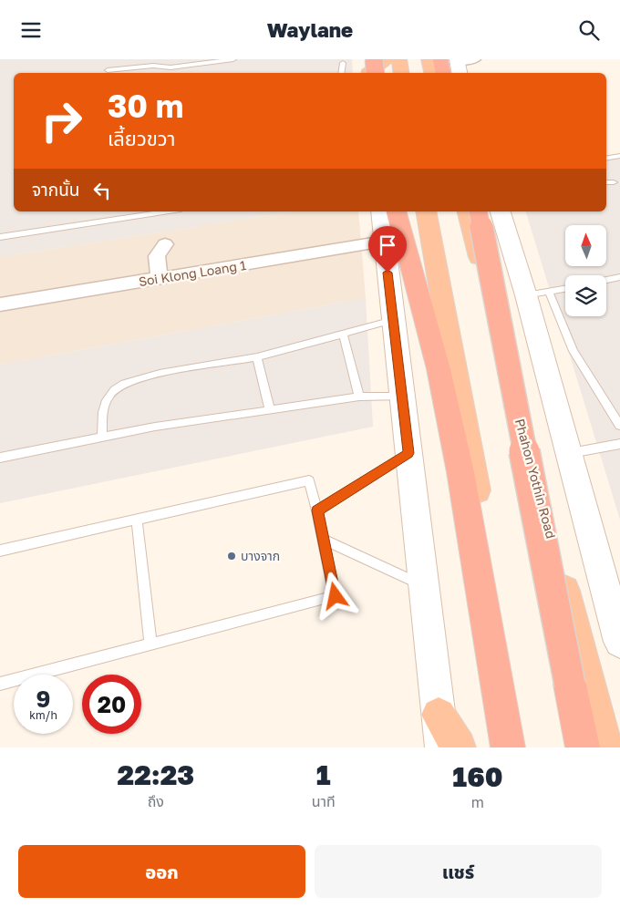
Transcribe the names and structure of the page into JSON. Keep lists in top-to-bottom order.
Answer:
{
  "streets": {
    "highway": ["Phahon Yothin Road"],
    "street": ["Soi Klong Loang 1"]
  },
  "places": ["บางจาก"],
  "north": "top",
  "page": {
    "header": "Waylane",
    "turn": ["30 m", "เลี้ยวขวา"],
    "then": "จากนั้น",
    "speed": "9 km/h",
    "limit": "20",
    "eta": [
      "22:23",
      "ถึง",
      "1",
      "นาที",
      "160",
      "m"
    ],
    "buttons": ["ออก", "แชร์"]
  }
}
